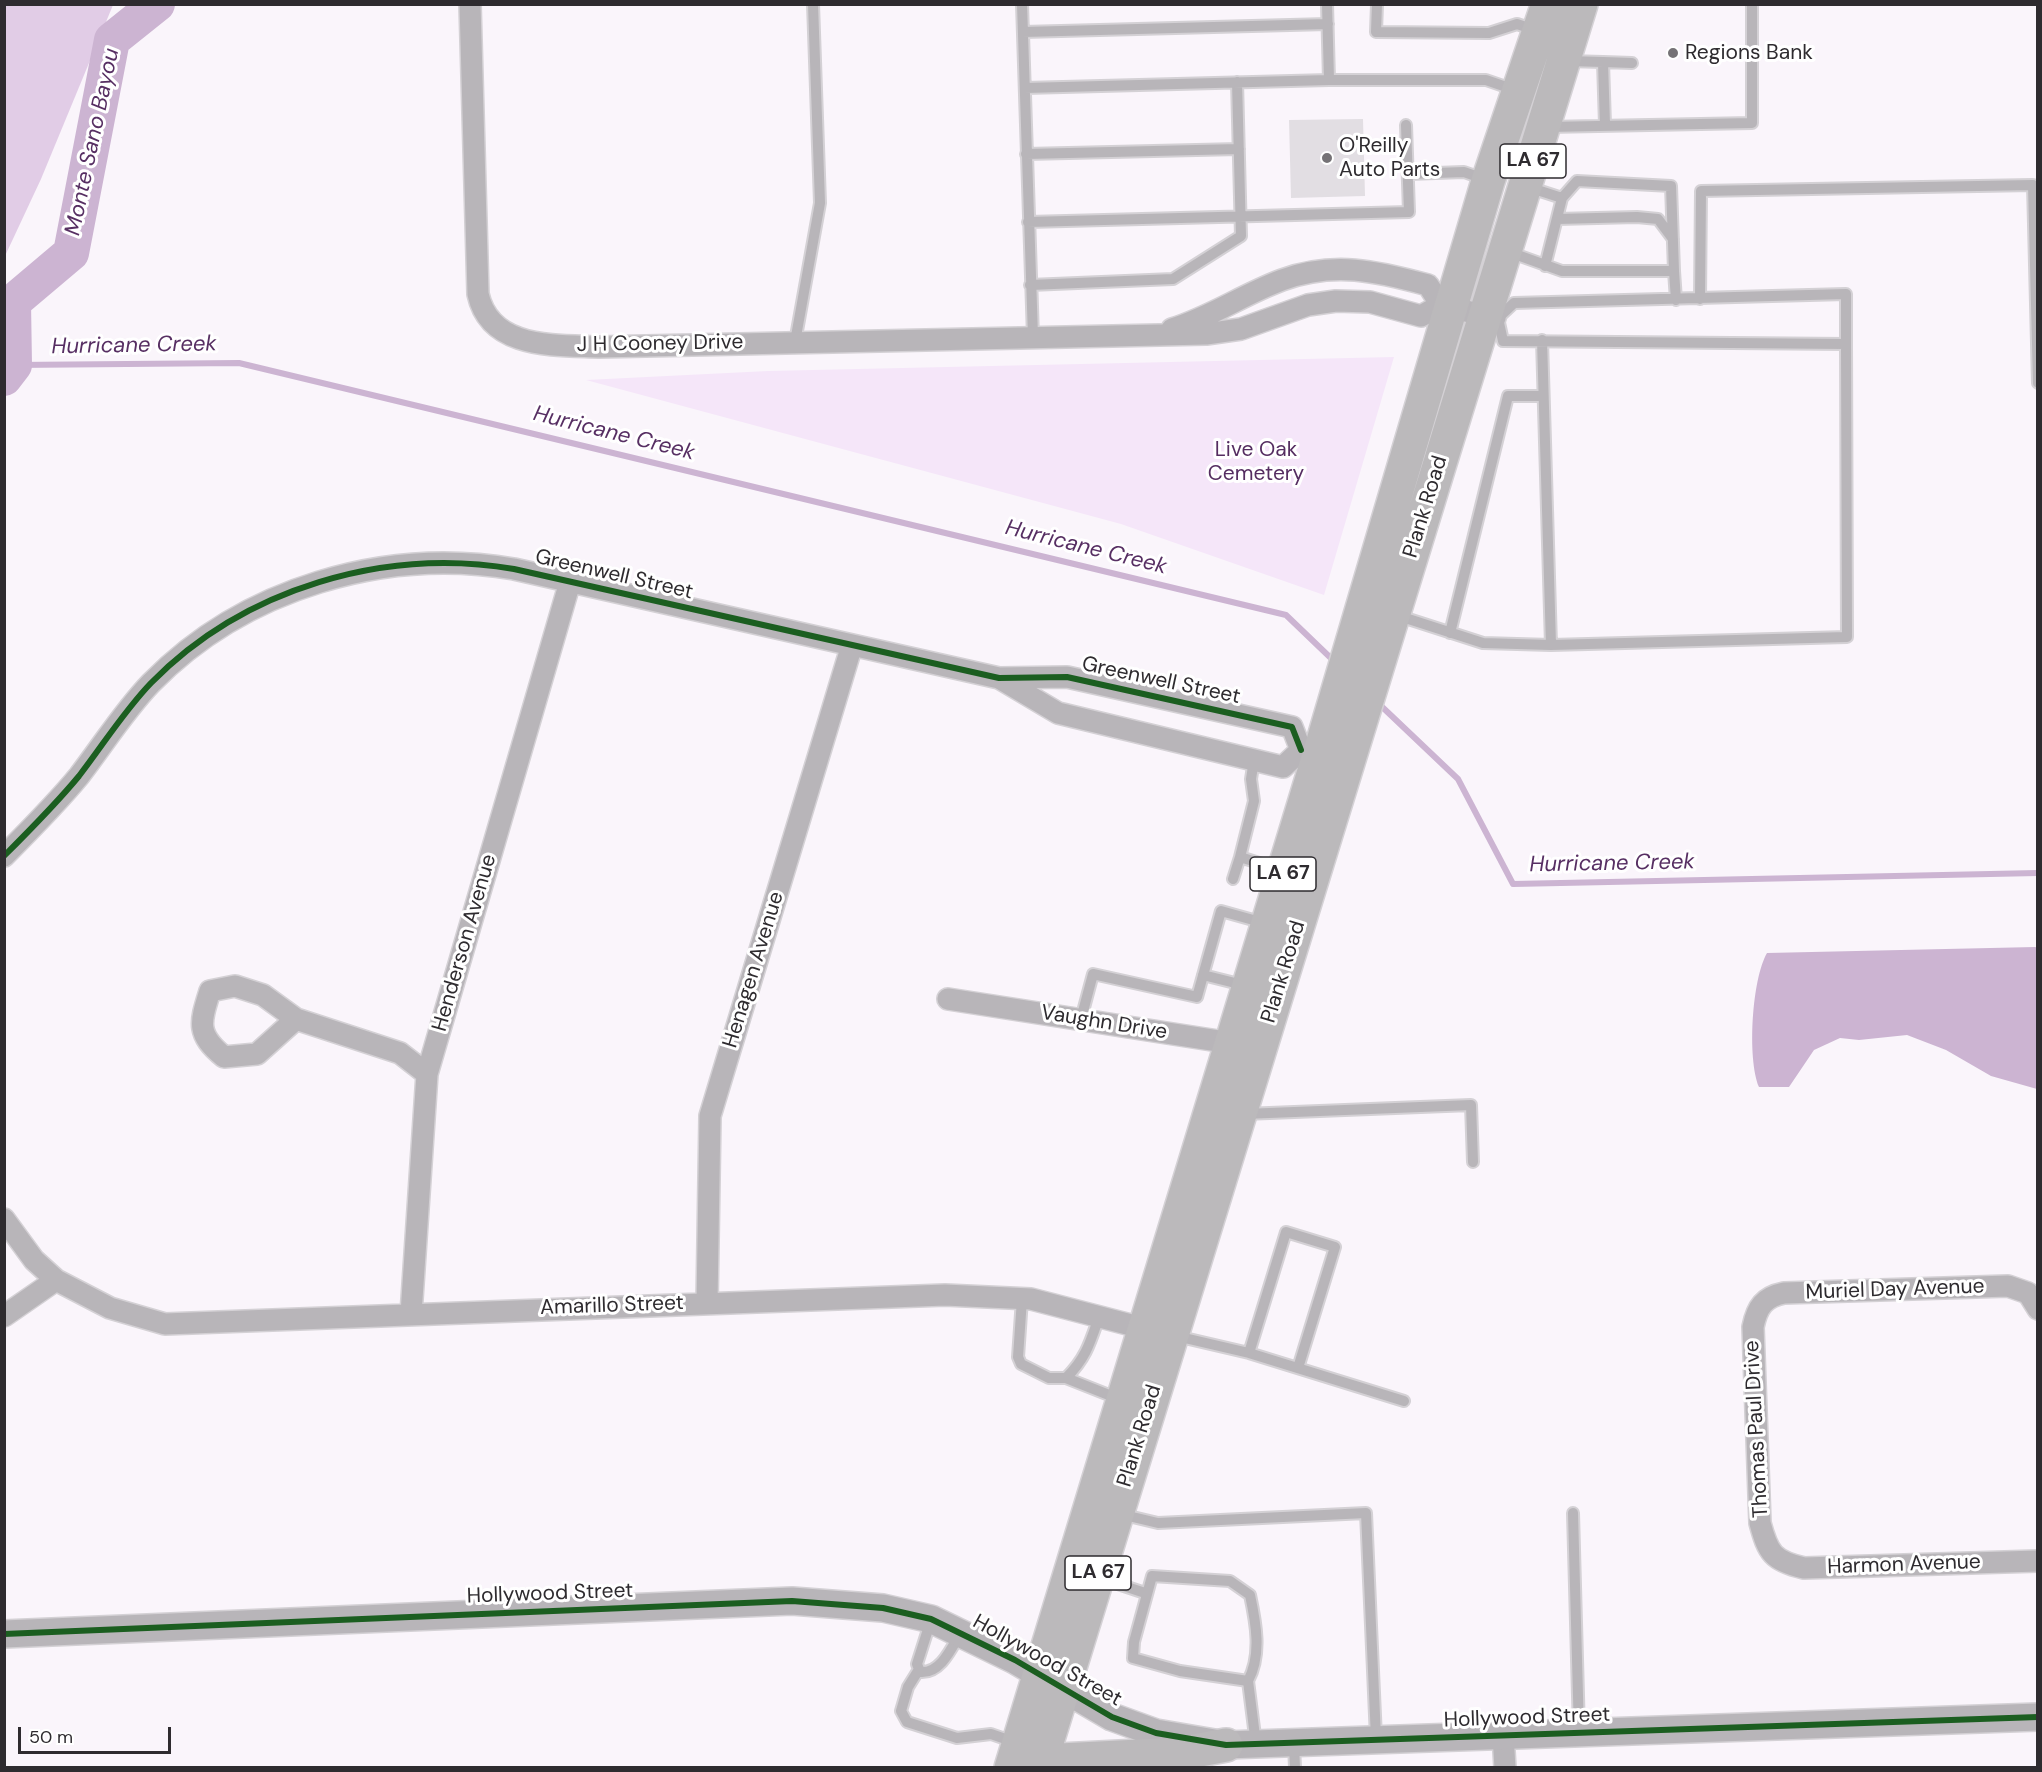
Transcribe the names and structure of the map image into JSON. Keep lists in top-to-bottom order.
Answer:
{
  "streets": {
    "main road": ["LA 67", "Plank Road"],
    "street": [
      "J H Cooney Drive",
      "Greenwell Street",
      "Henderson Avenue",
      "Henagen Avenue",
      "Vaughn Drive",
      "Muriel Day Avenue",
      "Amarillo Street",
      "Thomas Paul Drive",
      "Harmon Avenue",
      "Hollywood Street"
    ]
  },
  "crossings": [
    ["J H Cooney Drive", "Plank Road"],
    ["Plank Road", "Greenwell Street"],
    ["Plank Road", "Vaughn Drive"],
    ["Plank Road", "Amarillo Street"],
    ["Plank Road", "Hollywood Street"],
    ["Greenwell Street", "Henderson Avenue"],
    ["Greenwell Street", "Henagen Avenue"],
    ["Henderson Avenue", "Amarillo Street"],
    ["Henagen Avenue", "Amarillo Street"],
    ["Muriel Day Avenue", "Thomas Paul Drive"],
    ["Thomas Paul Drive", "Harmon Avenue"]
  ],
  "water": ["Monte Sano Bayou", "Hurricane Creek"],
  "parks": ["Live Oak Cemetery"],
  "places": ["Regions Bank", "O'Reilly Auto Parts"],
  "scale_bar": "50 m"
}
